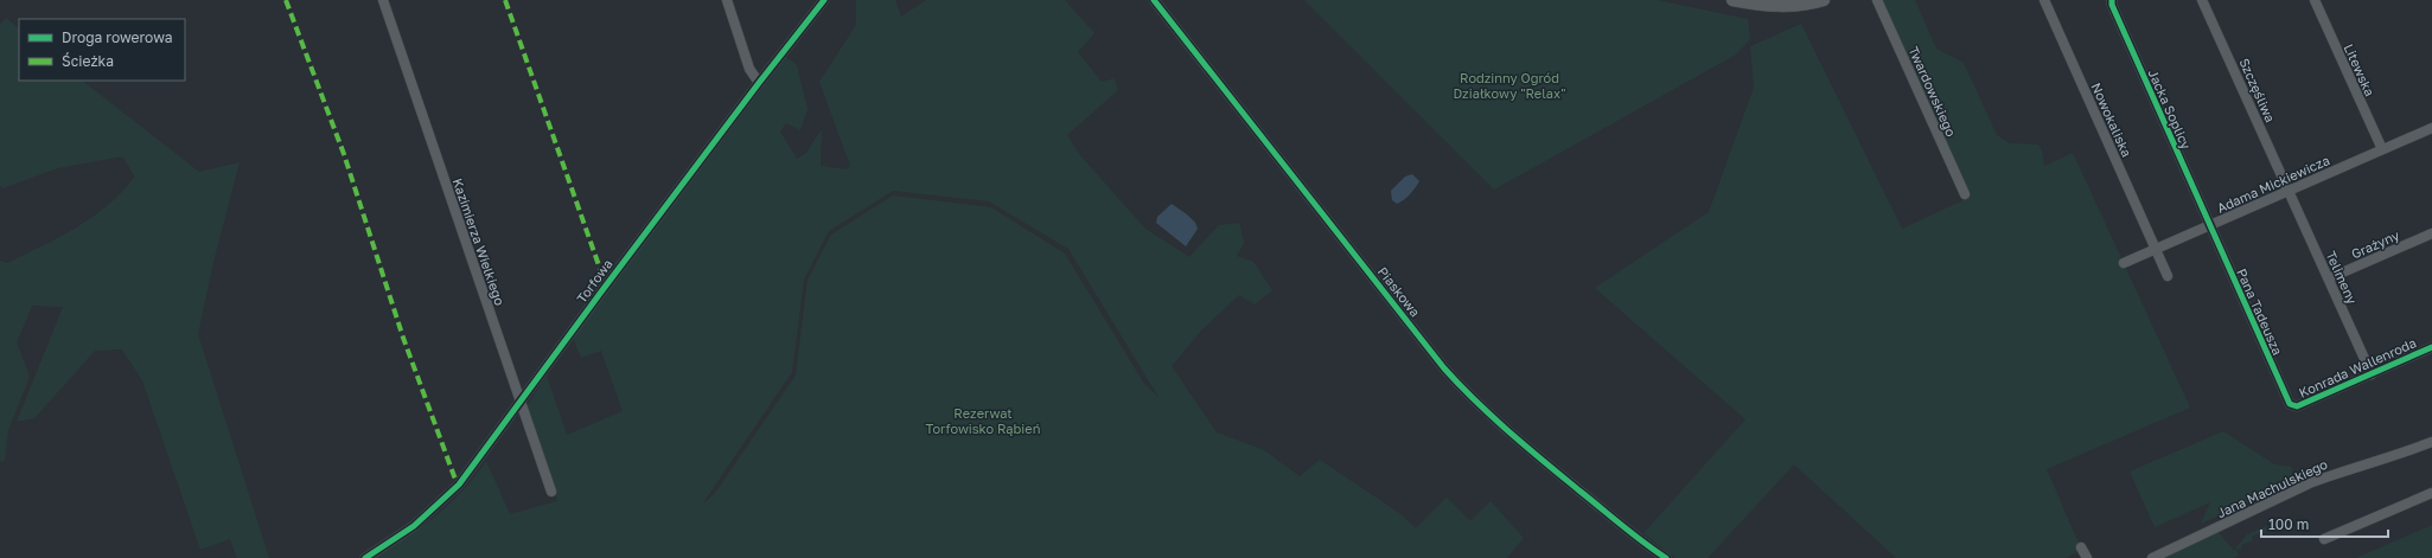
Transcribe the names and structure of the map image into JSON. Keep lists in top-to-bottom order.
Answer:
{
  "streets": {
    "street": [
      "Litewska",
      "Szczęśliwa",
      "Twardowskiego",
      "Jacka Soplicy",
      "Nowokaliska",
      "Adama Mickiewicza",
      "Kazimierza Wielkiego",
      "Grażyny",
      "Telimeny",
      "Torfowa",
      "Piaskowa",
      "Pana Tadeusza",
      "Konrada Wallenroda",
      "Jana Machulskiego"
    ]
  },
  "crossings": [
    ["Litewska", "Adama Mickiewicza"],
    ["Szczęśliwa", "Adama Mickiewicza"],
    ["Szczęśliwa", "Telimeny"],
    ["Jacka Soplicy", "Adama Mickiewicza"],
    ["Jacka Soplicy", "Pana Tadeusza"],
    ["Nowokaliska", "Adama Mickiewicza"],
    ["Adama Mickiewicza", "Telimeny"],
    ["Adama Mickiewicza", "Pana Tadeusza"],
    ["Kazimierza Wielkiego", "Torfowa"],
    ["Grażyny", "Telimeny"],
    ["Telimeny", "Konrada Wallenroda"],
    ["Pana Tadeusza", "Konrada Wallenroda"]
  ],
  "parks": ["Rodzinny Ogród Działkowy \"Relax\"", "Rezerwat Torfowisko Rąbień"],
  "legend": ["Droga rowerowa", "Ścieżka"],
  "scale_bar": "100 m"
}
